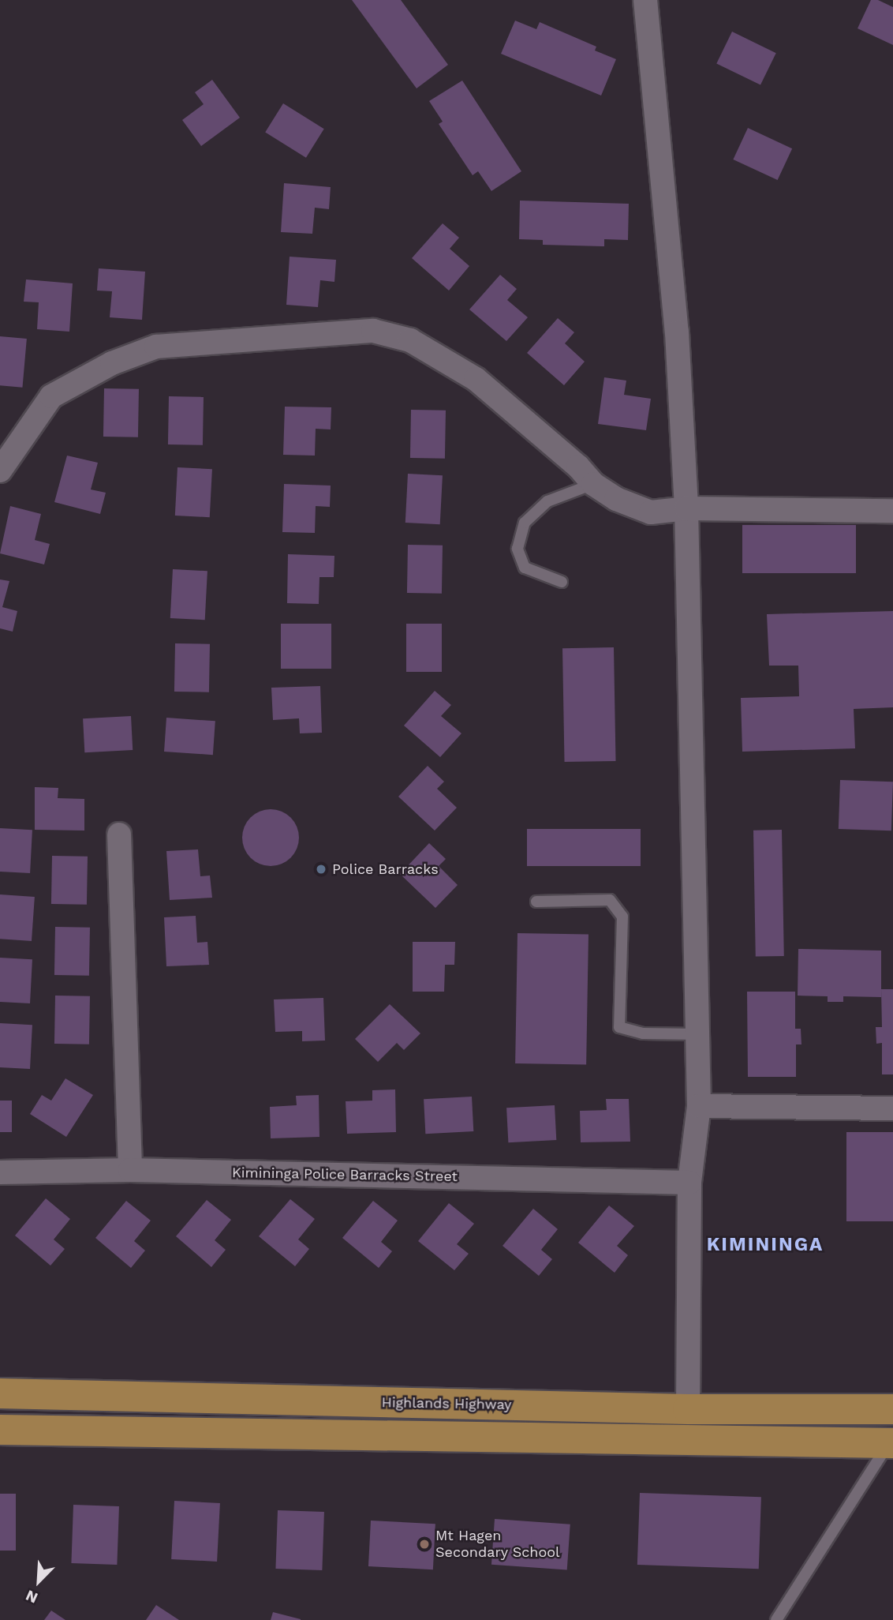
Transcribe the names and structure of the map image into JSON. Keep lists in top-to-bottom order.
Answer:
{
  "streets": {
    "highway": ["Highlands Highway"],
    "street": ["Kimininga Police Barracks Street"]
  },
  "districts": ["KIMININGA"],
  "places": ["Police Barracks", "Mt Hagen Secondary School"],
  "north": "bottom left"
}
